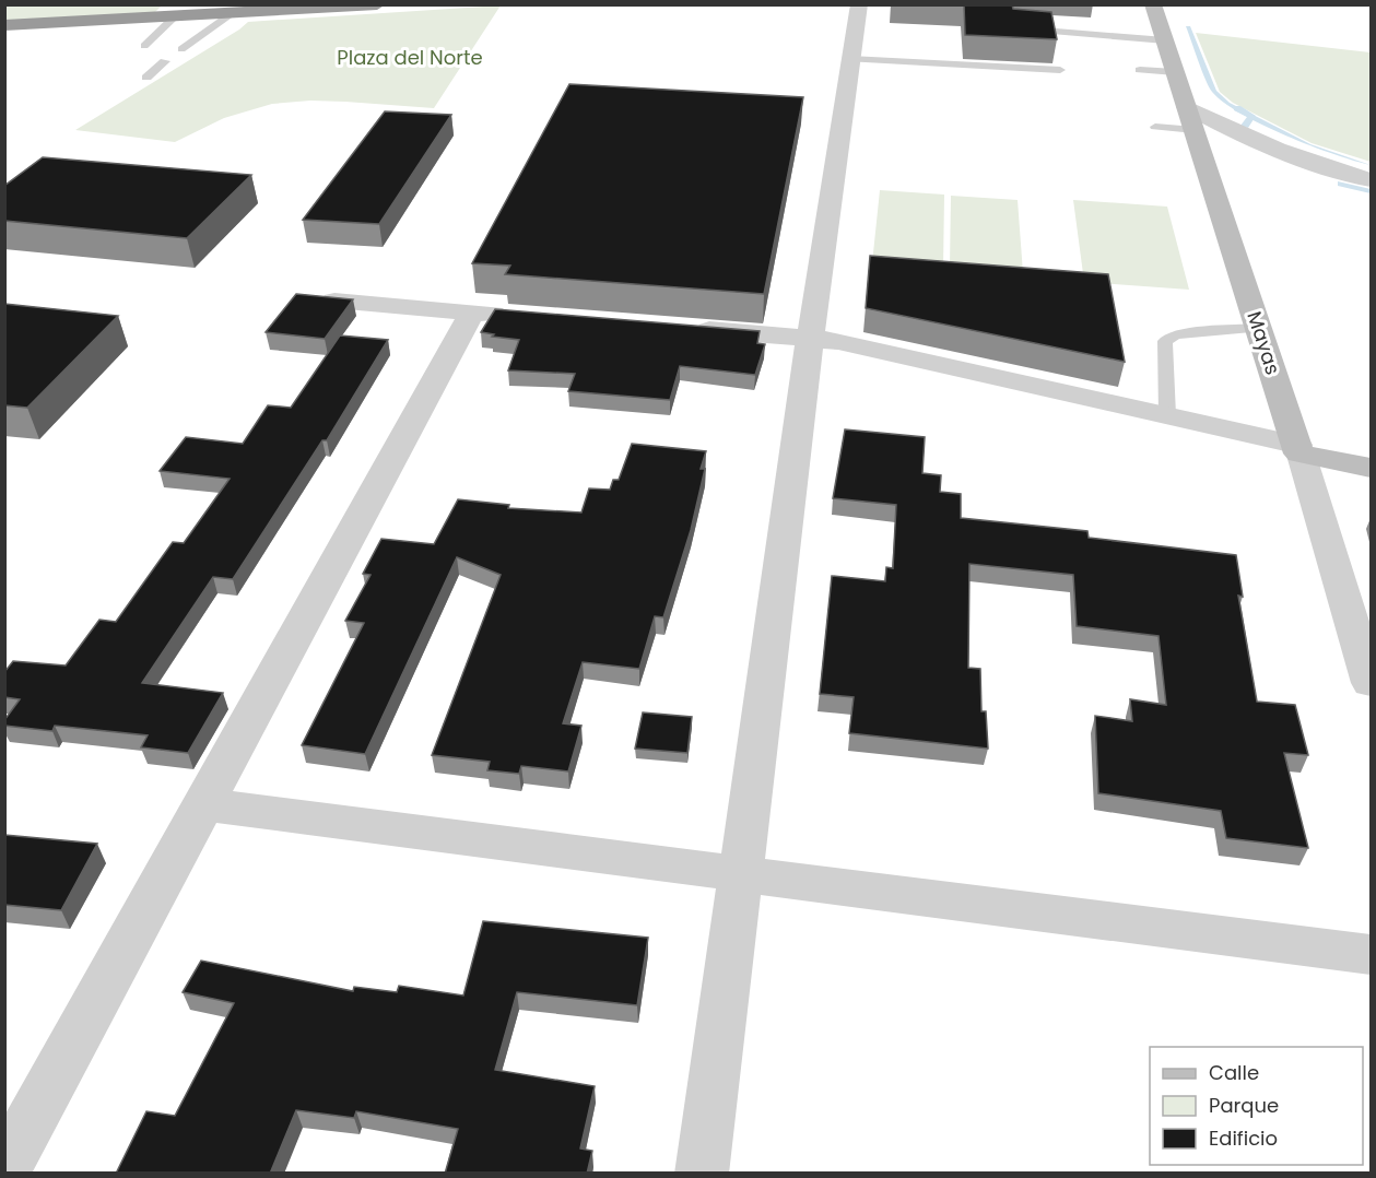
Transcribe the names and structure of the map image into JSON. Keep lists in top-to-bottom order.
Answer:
{
  "streets": {
    "street": ["Mayas"]
  },
  "parks": ["Plaza del Norte"],
  "legend": ["Calle", "Parque", "Edificio"]
}
